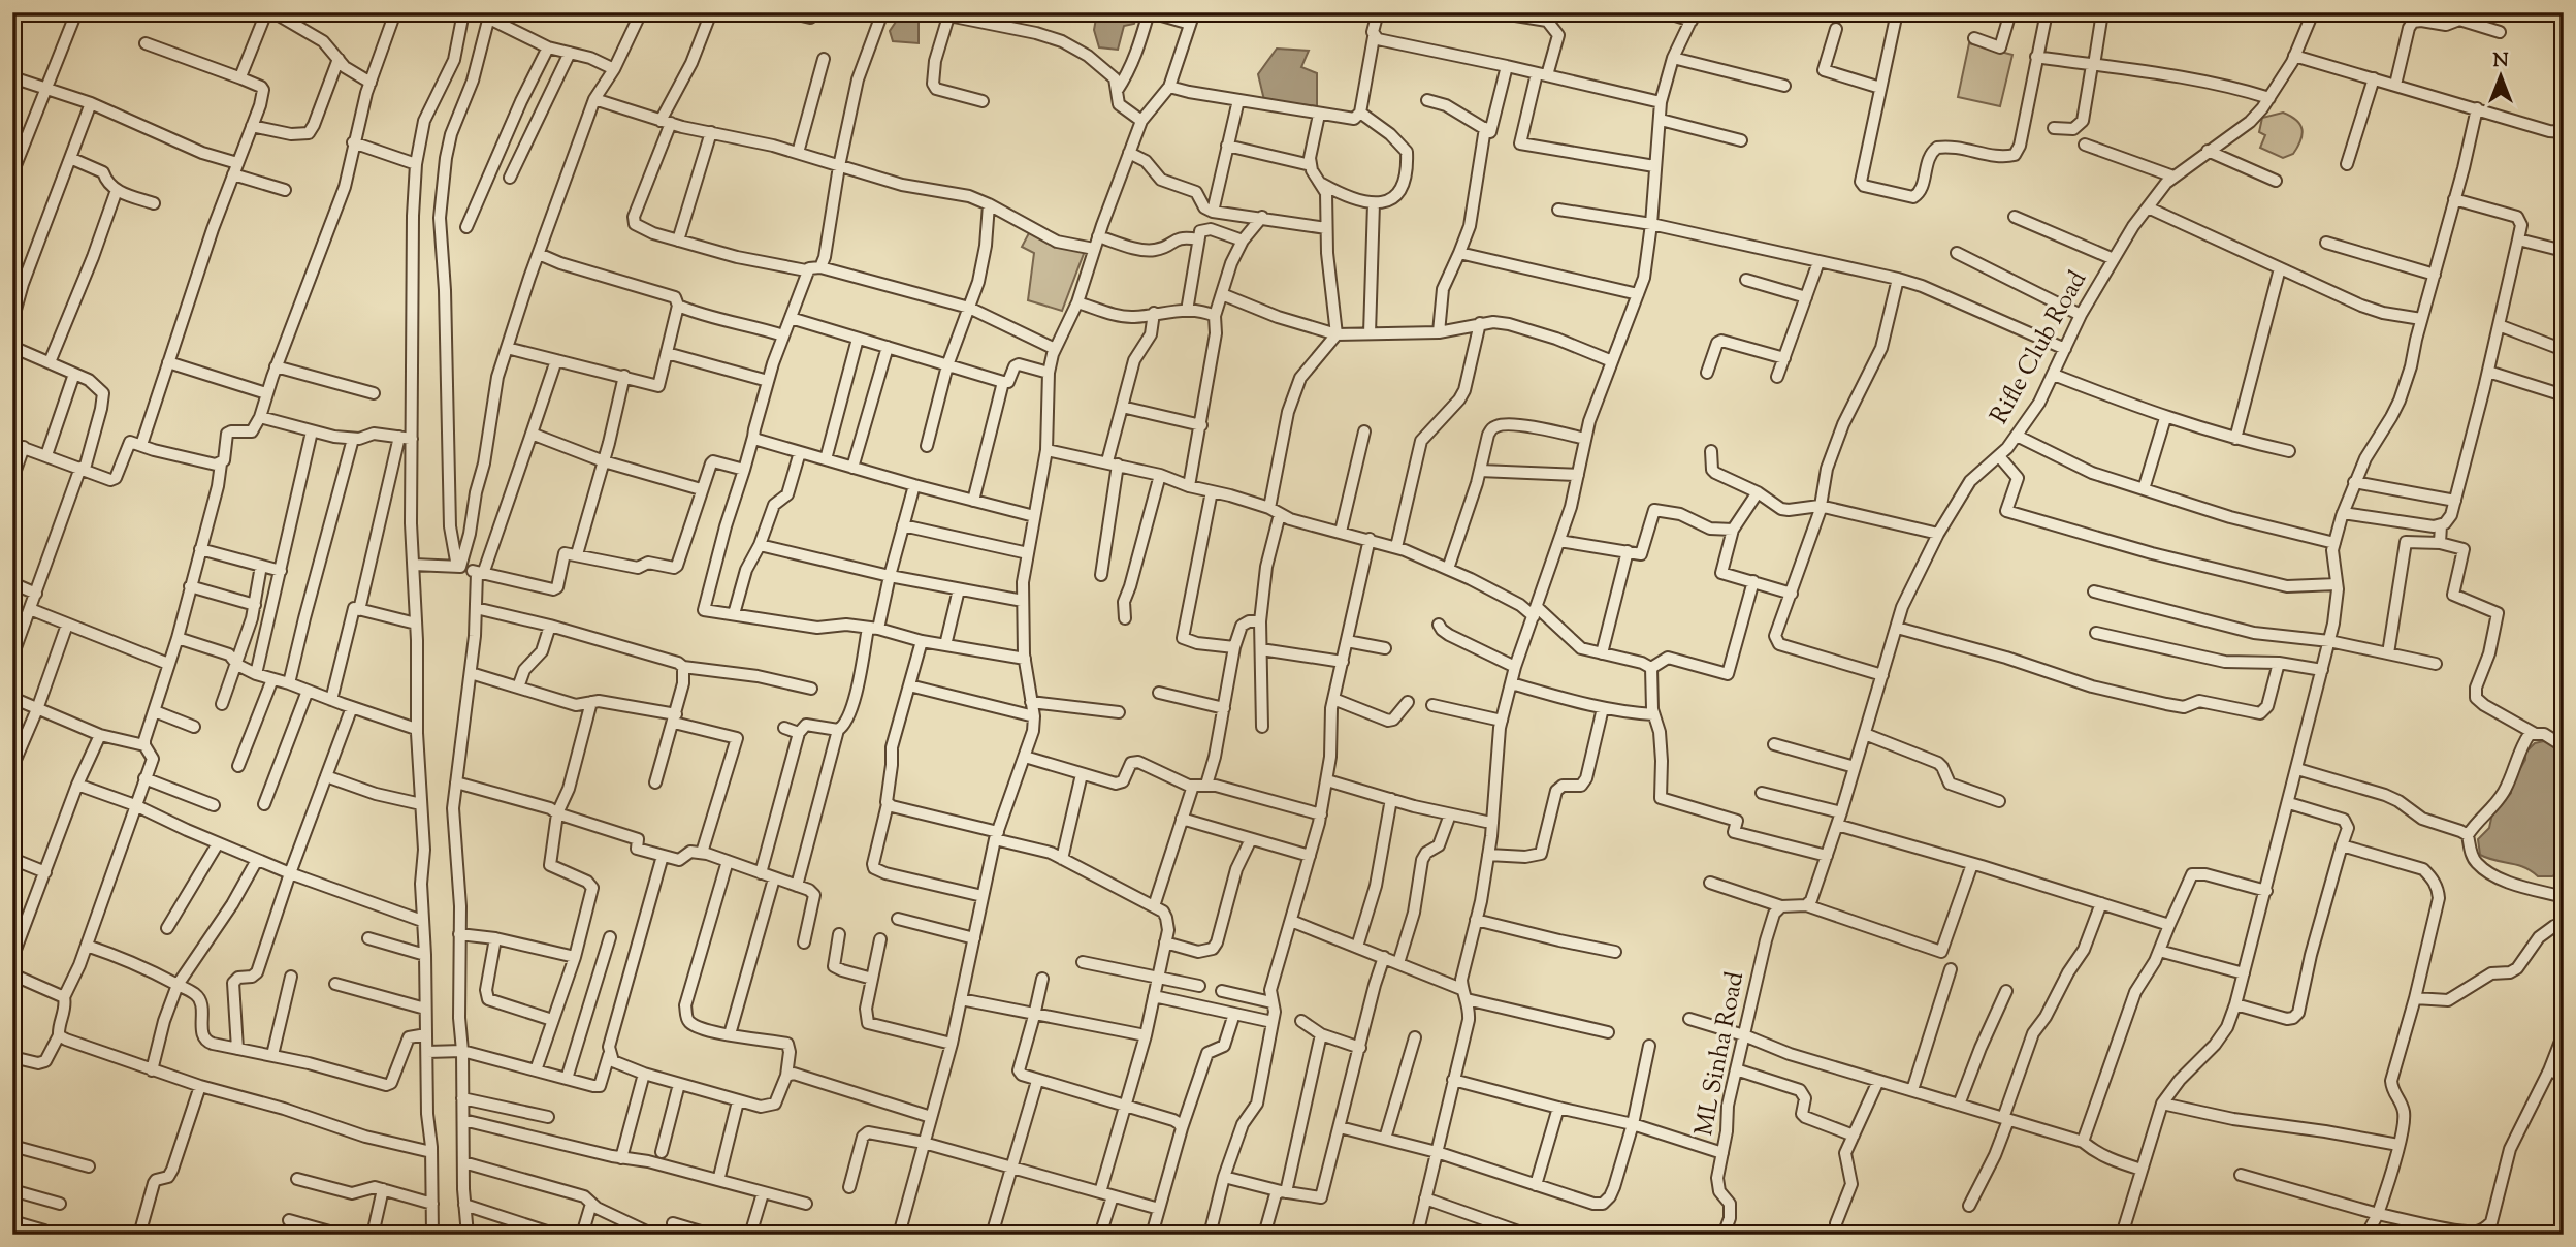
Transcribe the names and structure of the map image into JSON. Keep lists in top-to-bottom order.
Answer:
{
  "streets": {
    "street": ["Rifle Club Road", "ML Sinha Road"]
  },
  "north": "top"
}
